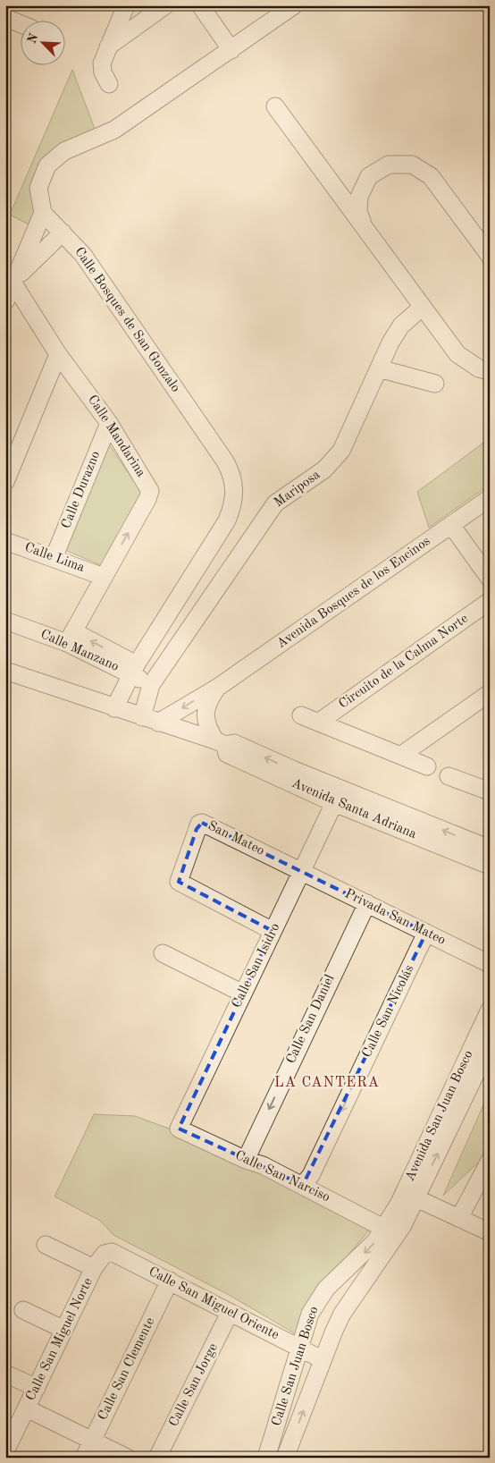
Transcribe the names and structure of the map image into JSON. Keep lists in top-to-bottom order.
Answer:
{
  "streets": {
    "street": [
      "Calle Bosques de San Gonzalo",
      "Calle Mandarina",
      "Mariposa",
      "Calle Durazno",
      "Calle Lima",
      "Avenida Bosques de los Encinos",
      "Calle Manzano",
      "Circuito de la Calma Norte",
      "Avenida Santa Adriana",
      "San Mateo",
      "Privada San Mateo",
      "Calle San Isidro",
      "Calle San Nicolás",
      "Calle San Daniel",
      "Avenida San Juan Bosco",
      "Calle San Narciso",
      "Calle San Miguel Oriente",
      "Calle San Miguel Norte",
      "Calle San Juan Bosco",
      "Calle San Clemente",
      "Calle San Jorge"
    ]
  },
  "crossings": [
    ["Calle Bosques de San Gonzalo", "Calle Manzano"],
    ["Calle Bosques de San Gonzalo", "Avenida Santa Adriana"],
    ["Calle Mandarina", "Calle Durazno"],
    ["Calle Mandarina", "Calle Lima"],
    ["Calle Mandarina", "Calle Manzano"],
    ["Mariposa", "Calle Manzano"],
    ["Mariposa", "Avenida Santa Adriana"],
    ["Calle Durazno", "Calle Lima"],
    ["Avenida Bosques de los Encinos", "Avenida Santa Adriana"],
    ["Avenida Santa Adriana", "Calle San Isidro"],
    ["San Mateo", "Privada San Mateo"],
    ["San Mateo", "Calle San Isidro"],
    ["Privada San Mateo", "Calle San Isidro"],
    ["Privada San Mateo", "Calle San Nicolás"],
    ["Privada San Mateo", "Calle San Daniel"],
    ["Calle San Isidro", "Calle San Narciso"],
    ["Calle San Nicolás", "Calle San Narciso"],
    ["Calle San Daniel", "Calle San Narciso"],
    ["Avenida San Juan Bosco", "Calle San Juan Bosco"],
    ["Calle San Narciso", "Calle San Juan Bosco"],
    ["Calle San Miguel Oriente", "Calle San Miguel Norte"],
    ["Calle San Miguel Oriente", "Calle San Juan Bosco"],
    ["Calle San Miguel Oriente", "Calle San Clemente"],
    ["Calle San Miguel Oriente", "Calle San Jorge"]
  ],
  "one_way": ["Calle Mandarina", "Calle San Nicolás", "Calle San Daniel"],
  "districts": ["LA CANTERA"],
  "north": "top left"
}
